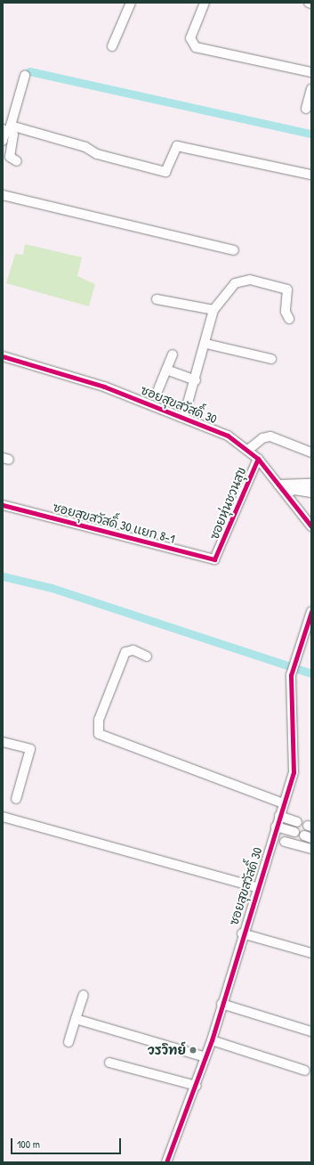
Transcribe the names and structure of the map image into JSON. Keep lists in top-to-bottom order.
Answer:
{
  "streets": {
    "street": ["ซอยสุขสวัสดิ์ 30", "ซอยหุ่นชวนสุข", "ซอยสุขสวัสดิ์ 30 แยก 8-1"]
  },
  "crossings": [
    ["ซอยสุขสวัสดิ์ 30", "ซอยหุ่นชวนสุข"],
    ["ซอยหุ่นชวนสุข", "ซอยสุขสวัสดิ์ 30 แยก 8-1"]
  ],
  "places": ["วรวิทย์"],
  "scale_bar": "100 m"
}
